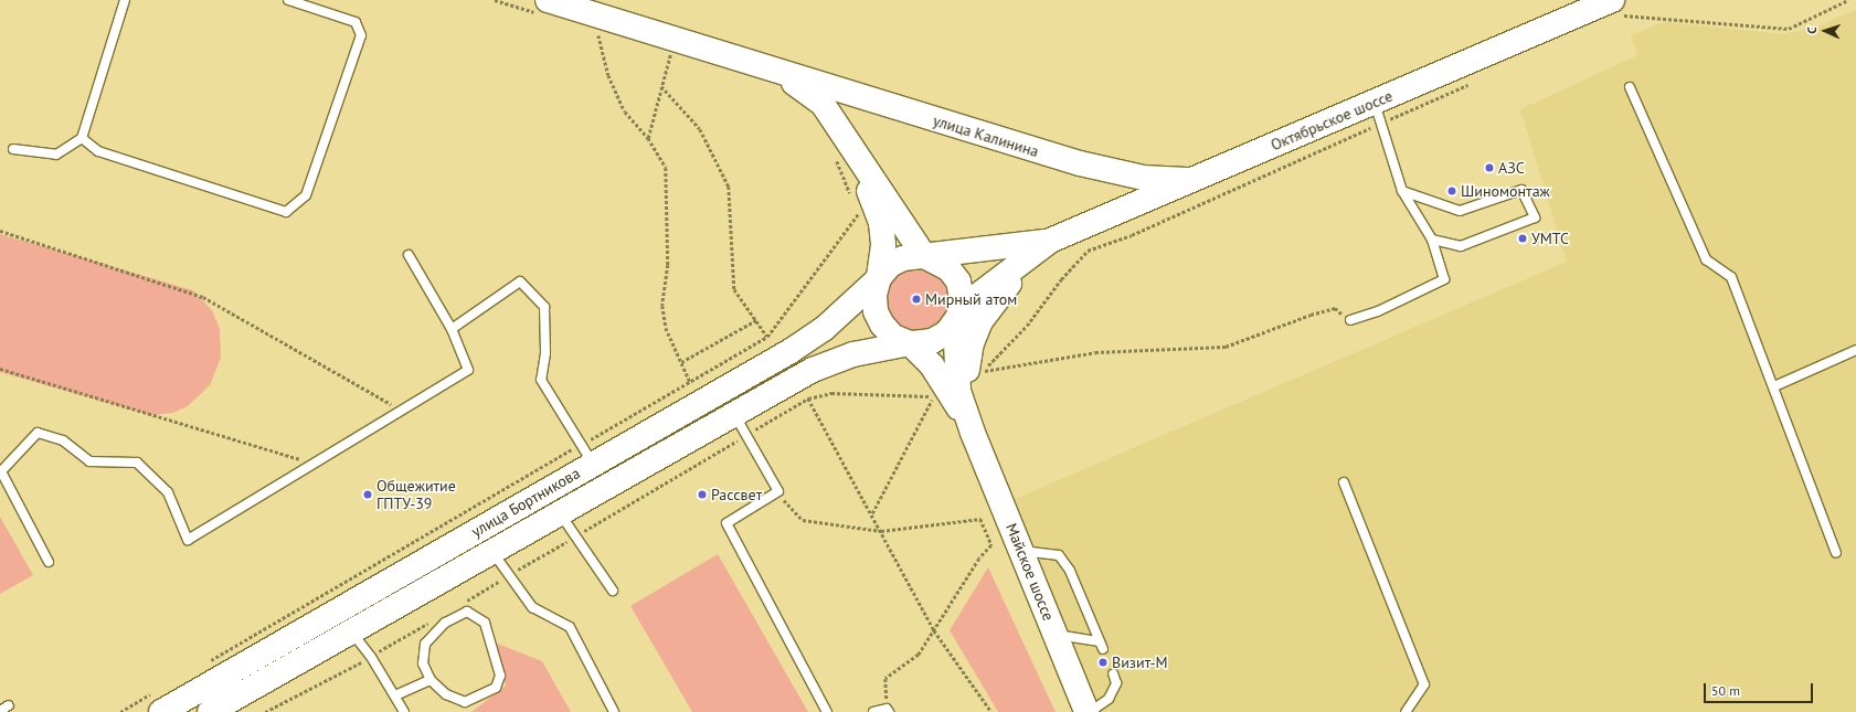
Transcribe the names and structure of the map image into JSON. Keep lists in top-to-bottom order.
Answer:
{
  "streets": {
    "main road": [
      "Октябрьское шоссе",
      "улица Калинина",
      "улица Бортникова",
      "Майское шоссе"
    ]
  },
  "crossings": [
    ["Октябрьское шоссе", "улица Калинина"],
    ["Октябрьское шоссе", "улица Бортникова"],
    ["Октябрьское шоссе", "Майское шоссе"],
    ["улица Калинина", "улица Бортникова"],
    ["улица Калинина", "Майское шоссе"],
    ["улица Бортникова", "Майское шоссе"]
  ],
  "places": [
    "АЗС",
    "Шиномонтаж",
    "УМТС",
    "Мирный атом",
    "Общежитие ГПТУ-39",
    "Рассвет",
    "Визит-М"
  ],
  "scale_bar": "50 m",
  "north": "left"
}
